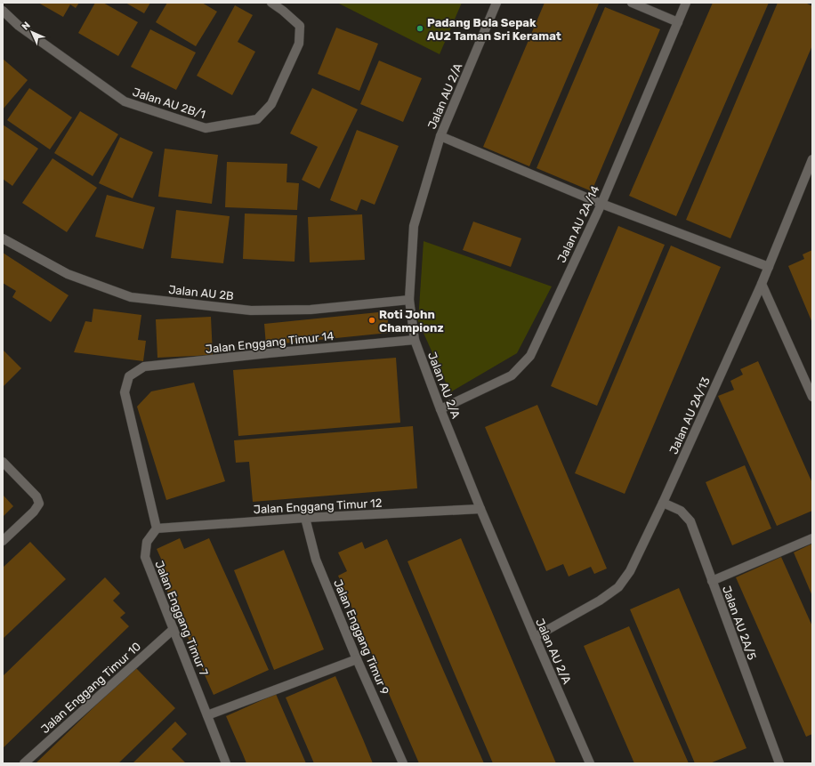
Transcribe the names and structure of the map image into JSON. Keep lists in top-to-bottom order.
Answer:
{
  "streets": {
    "street": [
      "Jalan AU 2/A",
      "Jalan AU 2B/1",
      "Jalan AU 2A/14",
      "Jalan AU 2B",
      "Jalan Enggang Timur 14",
      "Jalan AU 2A/13",
      "Jalan Enggang Timur 12",
      "Jalan Enggang Timur 7",
      "Jalan AU 2A/5",
      "Jalan Enggang Timur 9",
      "Jalan Enggang Timur 10"
    ]
  },
  "crossings": [
    ["Jalan AU 2/A", "Jalan AU 2A/14"],
    ["Jalan AU 2/A", "Jalan AU 2B"],
    ["Jalan AU 2/A", "Jalan Enggang Timur 14"],
    ["Jalan AU 2/A", "Jalan AU 2A/13"],
    ["Jalan AU 2/A", "Jalan Enggang Timur 12"],
    ["Jalan Enggang Timur 14", "Jalan Enggang Timur 12"],
    ["Jalan Enggang Timur 14", "Jalan Enggang Timur 7"],
    ["Jalan AU 2A/13", "Jalan AU 2A/5"],
    ["Jalan Enggang Timur 12", "Jalan Enggang Timur 7"],
    ["Jalan Enggang Timur 12", "Jalan Enggang Timur 9"],
    ["Jalan Enggang Timur 7", "Jalan Enggang Timur 10"]
  ],
  "places": ["Padang Bola Sepak AU2 Taman Sri Keramat", "Roti John Championz"],
  "north": "top left"
}
